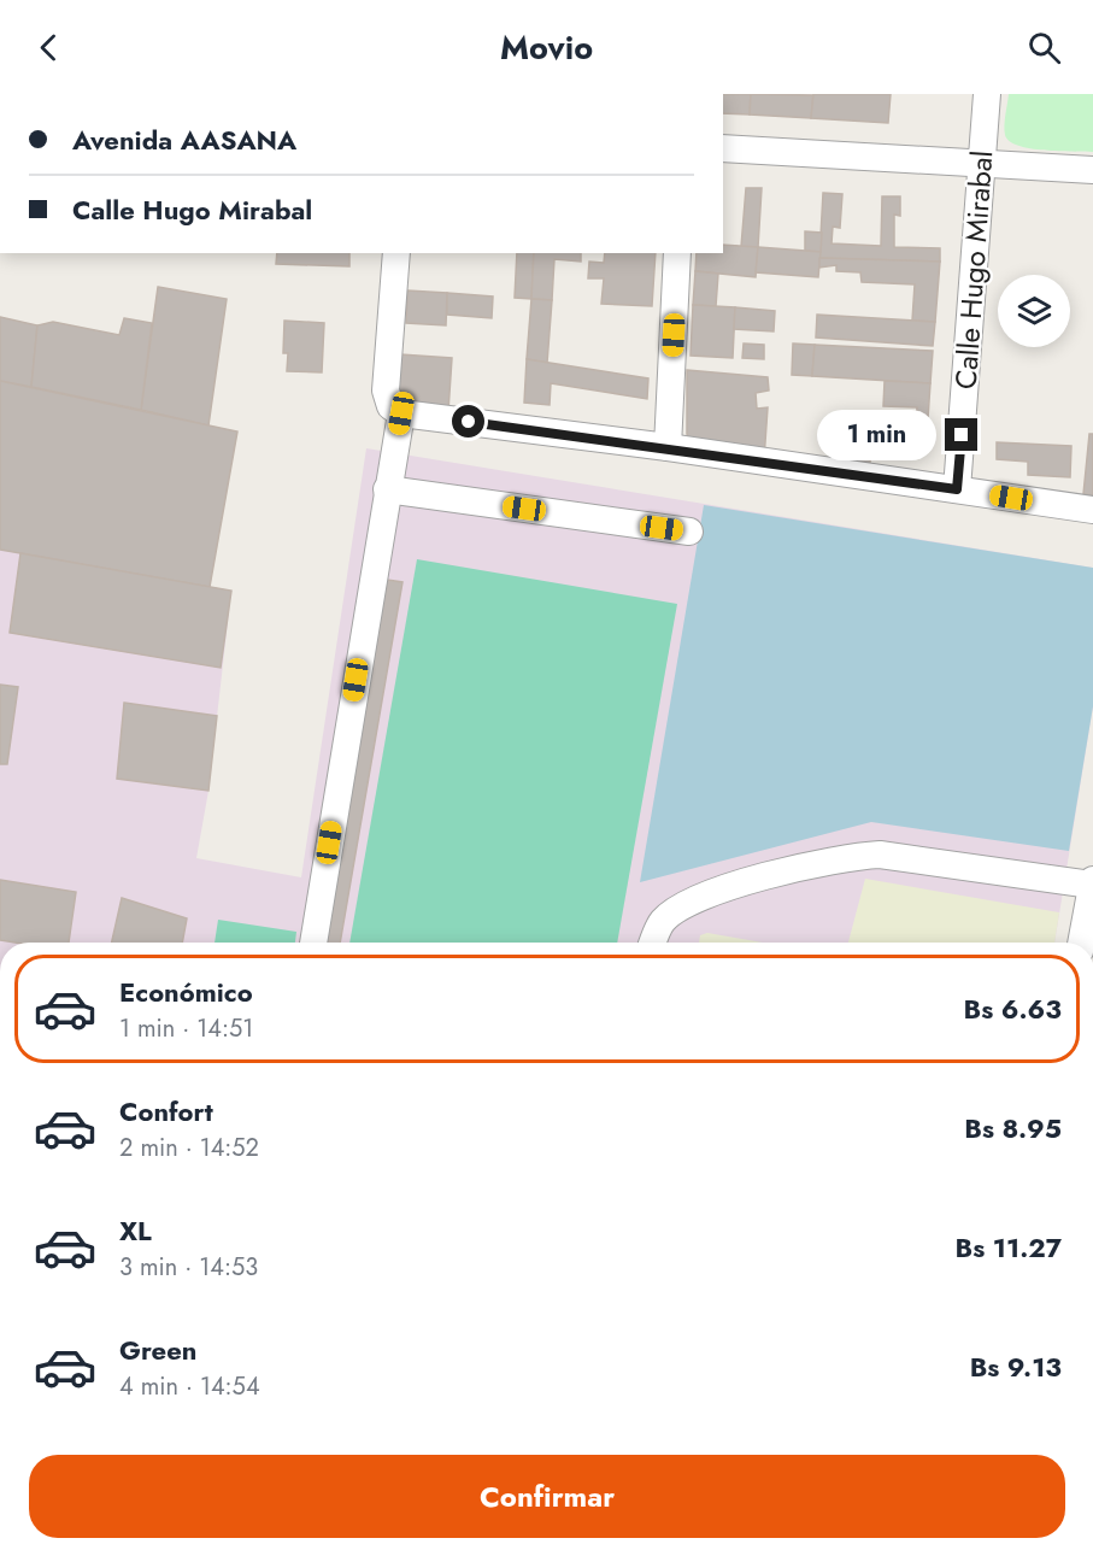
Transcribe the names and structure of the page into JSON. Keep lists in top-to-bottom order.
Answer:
{
  "streets": {
    "street": ["Calle Hugo Mirabal"]
  },
  "page": {
    "header": "Movio",
    "banner": ["Avenida AASANA", "Calle Hugo Mirabal"],
    "bubble": "1 min",
    "list": [
      {
        "name": "Económico",
        "note": "1 min · 14:51",
        "value": "Bs 6.63"
      },
      {
        "name": "Confort",
        "note": "2 min · 14:52",
        "value": "Bs 8.95"
      },
      {
        "name": "XL",
        "note": "3 min · 14:53",
        "value": "Bs 11.27"
      },
      {
        "name": "Green",
        "note": "4 min · 14:54",
        "value": "Bs 9.13"
      }
    ],
    "buttons": "Confirmar"
  }
}
